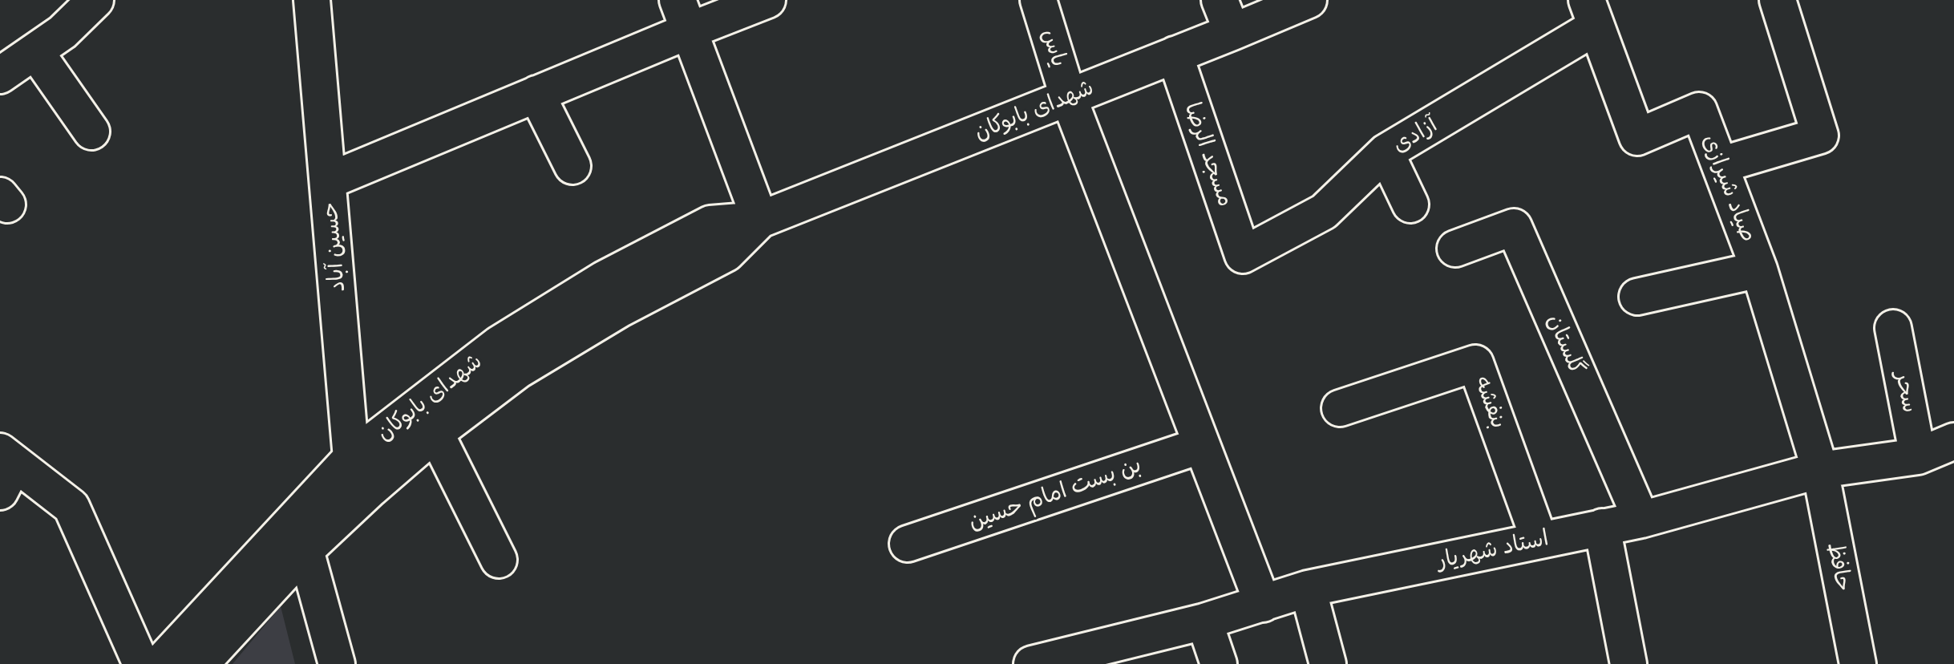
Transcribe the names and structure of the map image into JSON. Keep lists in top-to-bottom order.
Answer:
{
  "streets": {
    "street": [
      "یاس",
      "شهدای بابوکان",
      "آزادی",
      "مسجد الرضا",
      "صیاد شیرازی",
      "حسین آباد",
      "گلستان",
      "سحر",
      "بنفشه",
      "بن بست امام حسین",
      "استاد شهریار",
      "حافظ"
    ]
  },
  "crossings": [
    ["یاس", "شهدای بابوکان"],
    ["یاس", "بن بست امام حسین"],
    ["یاس", "استاد شهریار"],
    ["شهدای بابوکان", "مسجد الرضا"],
    ["شهدای بابوکان", "حسین آباد"],
    ["آزادی", "مسجد الرضا"],
    ["آزادی", "صیاد شیرازی"],
    ["صیاد شیرازی", "استاد شهریار"],
    ["صیاد شیرازی", "حافظ"],
    ["گلستان", "استاد شهریار"],
    ["سحر", "استاد شهریار"],
    ["بنفشه", "استاد شهریار"],
    ["استاد شهریار", "حافظ"]
  ]
}
